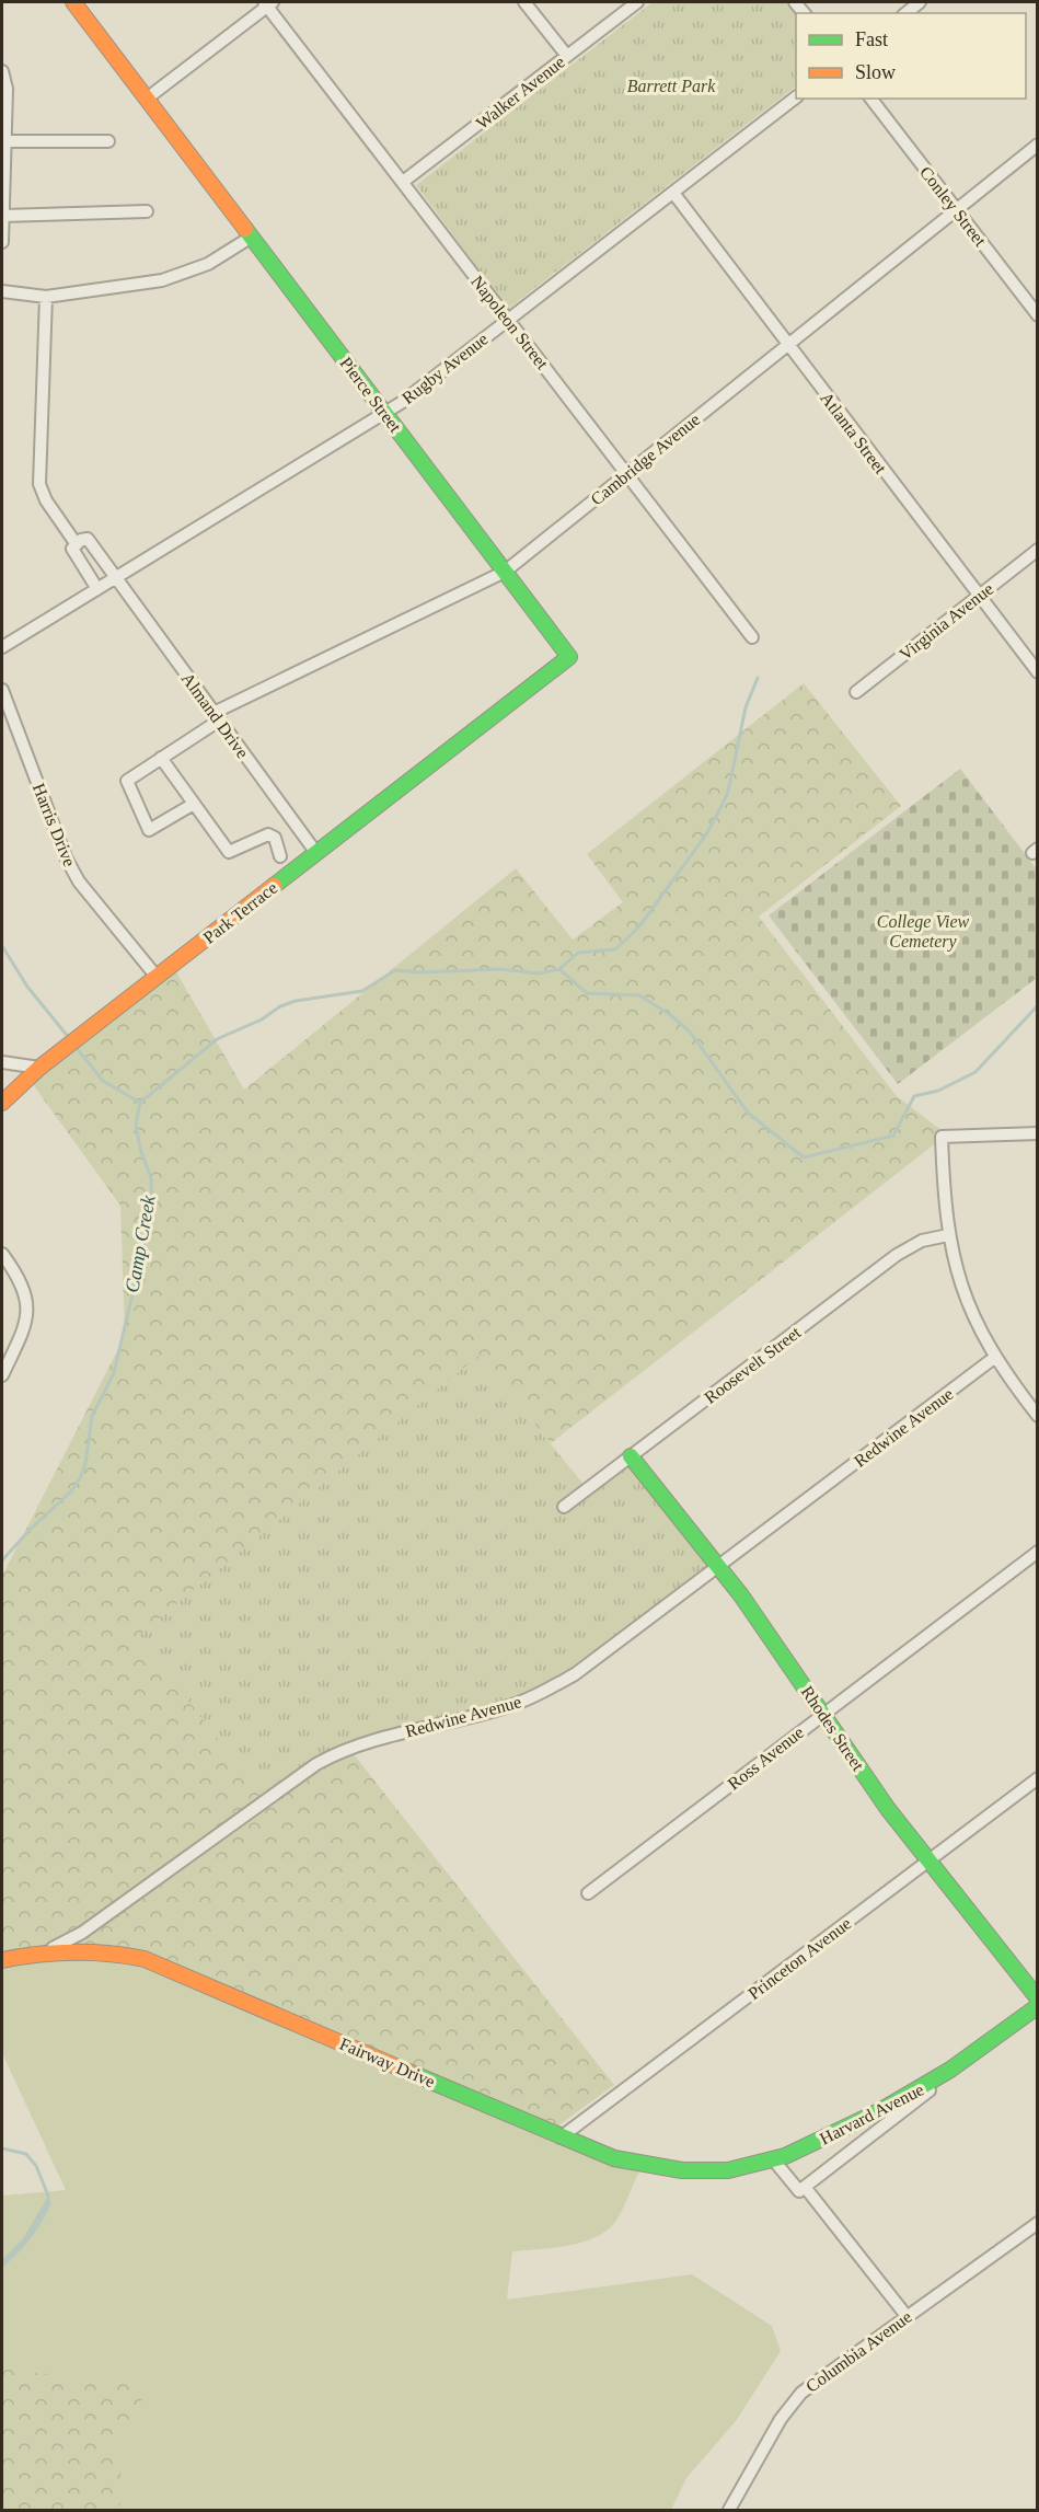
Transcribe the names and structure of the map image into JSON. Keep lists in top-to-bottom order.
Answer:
{
  "streets": {
    "street": [
      "Walker Avenue",
      "Conley Street",
      "Napoleon Street",
      "Rugby Avenue",
      "Pierce Street",
      "Atlanta Street",
      "Cambridge Avenue",
      "Virginia Avenue",
      "Almand Drive",
      "Harris Drive",
      "Park Terrace",
      "Roosevelt Street",
      "Redwine Avenue",
      "Rhodes Street",
      "Ross Avenue",
      "Princeton Avenue",
      "Fairway Drive",
      "Harvard Avenue",
      "Columbia Avenue"
    ]
  },
  "crossings": [
    ["Walker Avenue", "Napoleon Street"],
    ["Conley Street", "Cambridge Avenue"],
    ["Napoleon Street", "Rugby Avenue"],
    ["Napoleon Street", "Cambridge Avenue"],
    ["Rugby Avenue", "Pierce Street"],
    ["Rugby Avenue", "Atlanta Street"],
    ["Rugby Avenue", "Almand Drive"],
    ["Pierce Street", "Cambridge Avenue"],
    ["Pierce Street", "Park Terrace"],
    ["Atlanta Street", "Cambridge Avenue"],
    ["Atlanta Street", "Virginia Avenue"],
    ["Cambridge Avenue", "Almand Drive"],
    ["Almand Drive", "Park Terrace"],
    ["Harris Drive", "Park Terrace"],
    ["Roosevelt Street", "Rhodes Street"],
    ["Redwine Avenue", "Rhodes Street"],
    ["Redwine Avenue", "Fairway Drive"],
    ["Rhodes Street", "Ross Avenue"],
    ["Rhodes Street", "Princeton Avenue"],
    ["Princeton Avenue", "Fairway Drive"],
    ["Fairway Drive", "Harvard Avenue"]
  ],
  "water": ["Camp Creek"],
  "parks": ["Barrett Park", "College View Cemetery"],
  "legend": ["Fast", "Slow"]
}
